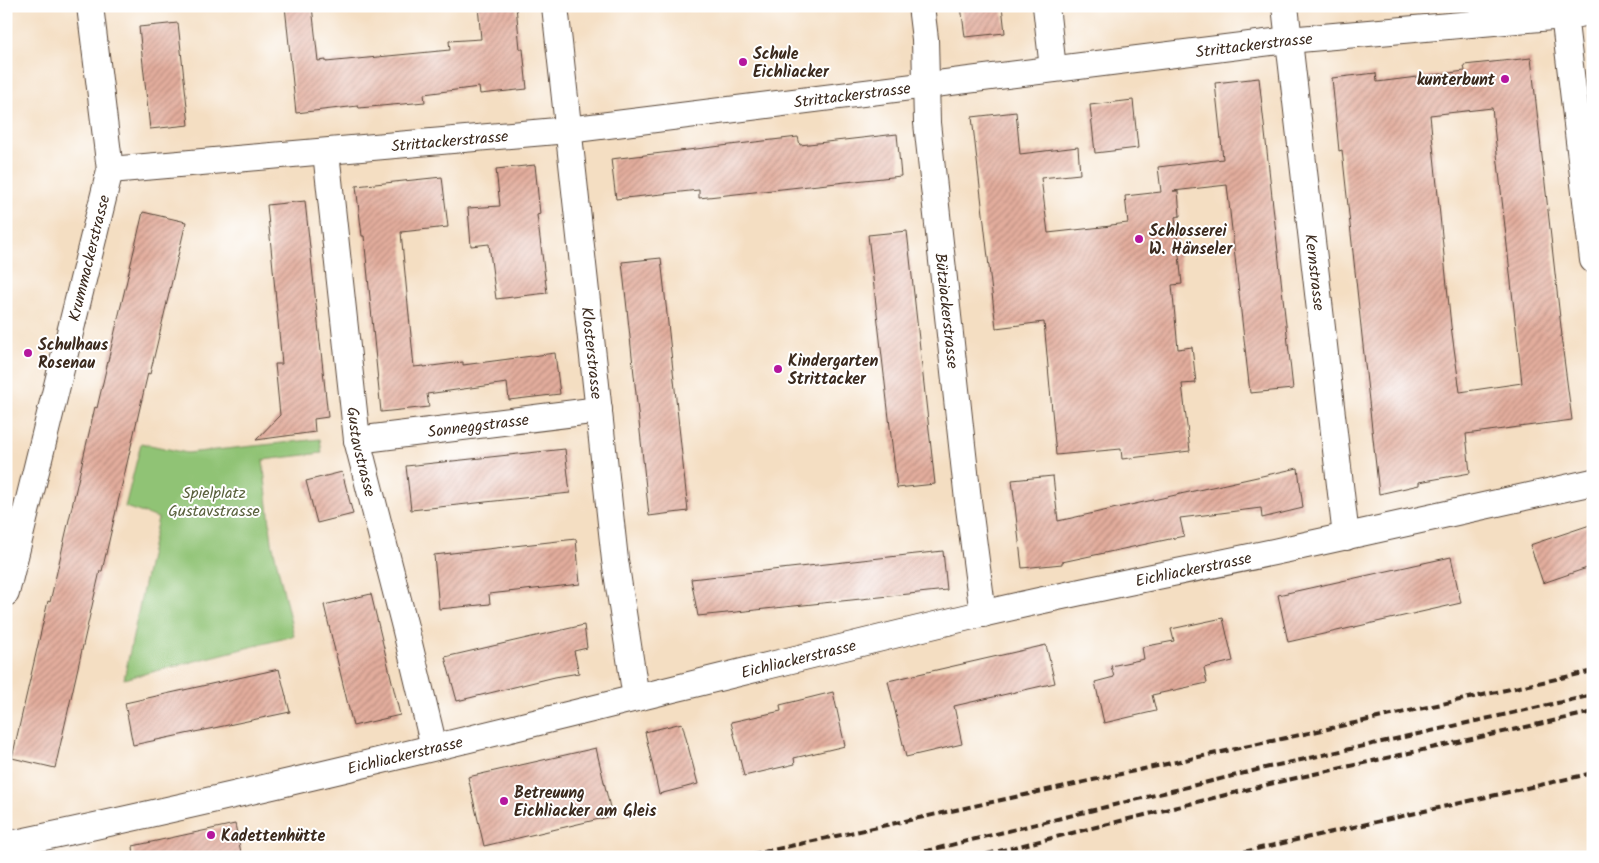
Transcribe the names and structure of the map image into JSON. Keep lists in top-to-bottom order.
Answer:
{
  "streets": {
    "street": [
      "Strittackerstrasse",
      "Krummackerstrasse",
      "Kernstrasse",
      "Bütziackerstrasse",
      "Klosterstrasse",
      "Sonneggstrasse",
      "Gustavstrasse",
      "Eichliackerstrasse"
    ]
  },
  "crossings": [
    ["Strittackerstrasse", "Krummackerstrasse"],
    ["Strittackerstrasse", "Kernstrasse"],
    ["Strittackerstrasse", "Bütziackerstrasse"],
    ["Strittackerstrasse", "Klosterstrasse"],
    ["Strittackerstrasse", "Gustavstrasse"],
    ["Kernstrasse", "Eichliackerstrasse"],
    ["Bütziackerstrasse", "Eichliackerstrasse"],
    ["Klosterstrasse", "Sonneggstrasse"],
    ["Klosterstrasse", "Eichliackerstrasse"],
    ["Sonneggstrasse", "Gustavstrasse"],
    ["Gustavstrasse", "Eichliackerstrasse"]
  ],
  "parks": ["Spielplatz Gustavstrasse"],
  "places": [
    "Schule Eichliacker",
    "kunterbunt",
    "Schlosserei W. Hänseler",
    "Schulhaus Rosenau",
    "Kindergarten Strittacker",
    "Betreuung Eichliacker am Gleis",
    "Kadettenhütte"
  ]
}
